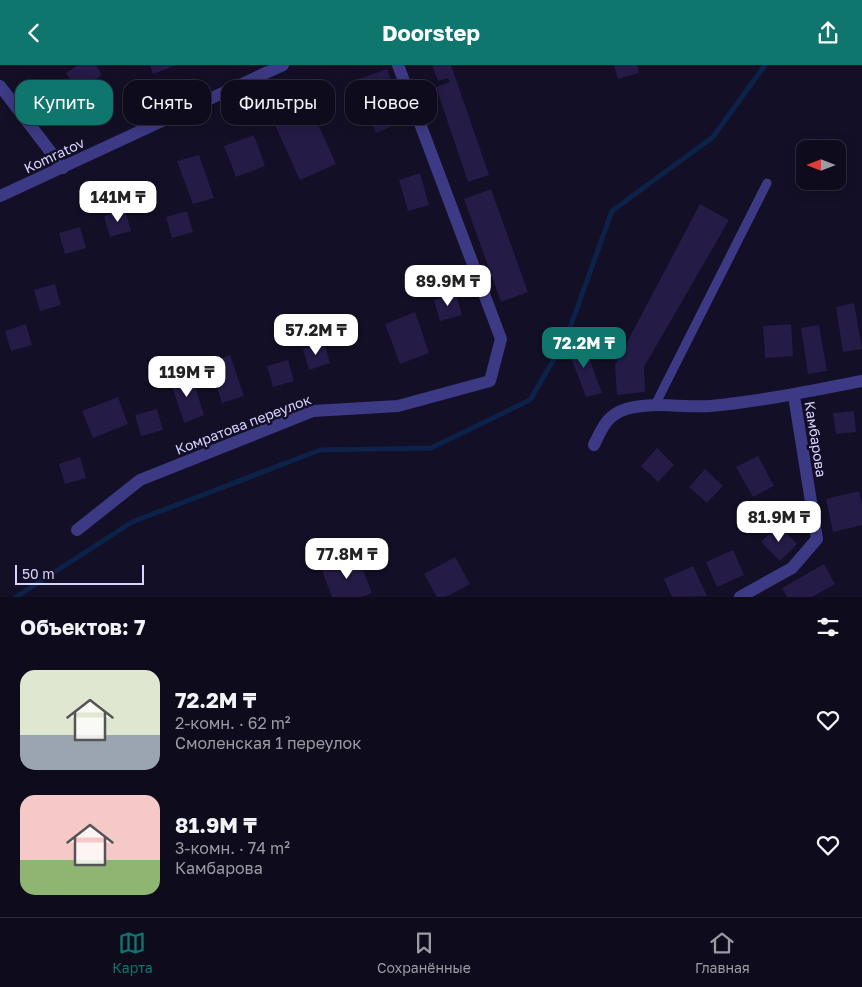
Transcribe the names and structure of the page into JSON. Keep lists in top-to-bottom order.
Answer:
{
  "streets": {
    "street": ["Komratov", "Комратова переулок", "Камбарова"]
  },
  "scale_bar": "50 m",
  "north": "left",
  "page": {
    "header": "Doorstep",
    "chip": [
      "Купить",
      "Снять",
      "Фильтры",
      "Новое"
    ],
    "price": [
      "141M ₸",
      "89.9M ₸",
      "57.2M ₸",
      "72.2M ₸",
      "119M ₸",
      "81.9M ₸",
      "77.8M ₸"
    ],
    "scale": "50 m",
    "heading": "Объектов: 7",
    "list": [
      {
        "name": "72.2M ₸",
        "note": "2-комн. · 62 m² · Смоленская 1 переулок"
      },
      {
        "name": "81.9M ₸",
        "note": "3-комн. · 74 m² · Камбарова"
      }
    ],
    "tabs": ["Карта", "Сохранённые", "Главная"]
  }
}
